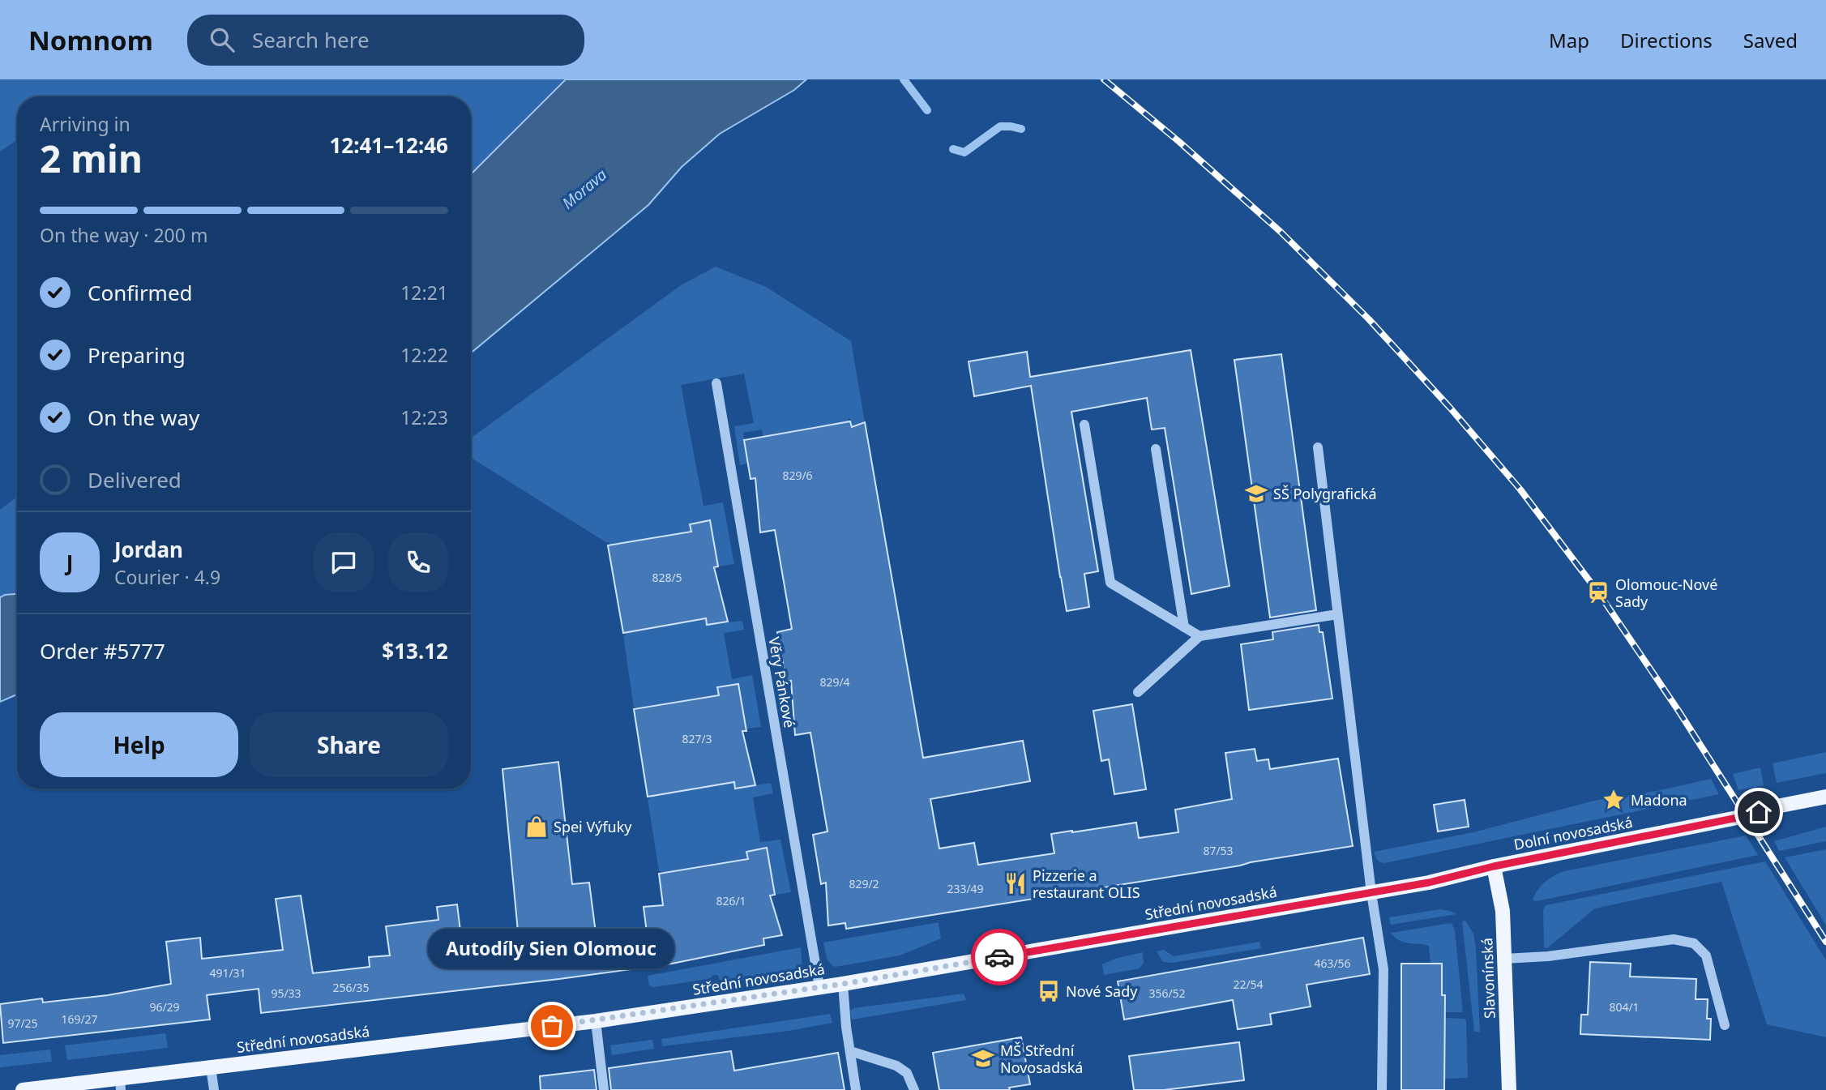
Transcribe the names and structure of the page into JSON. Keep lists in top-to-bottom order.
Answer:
{
  "streets": {
    "main road": ["Dolní novosadská", "Střední novosadská", "Slavonínská"],
    "street": ["Věry Pánkové"]
  },
  "crossings": [
    ["Věry Pánkové", "Střední novosadská"],
    ["Dolní novosadská", "Střední novosadská"],
    ["Dolní novosadská", "Slavonínská"],
    ["Střední novosadská", "Slavonínská"]
  ],
  "water": ["Morava"],
  "places": {
    "school or university": ["SŠ Polygrafická", "MŠ Střední Novosadská"],
    "station": ["Olomouc-Nové Sady"],
    "place": ["Madona"],
    "shop": ["Spei Výfuky"],
    "restaurant": ["Pizzerie a restaurant OLIS"],
    "bus stop": ["Nové Sady"],
    "other": ["Autodíly Sien Olomouc"]
  },
  "house_numbers": [
    "829/6",
    "828/5",
    "829/4",
    "827/3",
    "87/53",
    "829/2",
    "233/49",
    "826/1",
    "463/56",
    "491/31",
    "22/54",
    "256/35",
    "95/33",
    "356/52",
    "96/29",
    "804/1",
    "169/27",
    "97/25"
  ],
  "page": {
    "header": "Nomnom",
    "search": "Search here",
    "nav": ["Map", "Directions", "Saved"],
    "heading": ["2 min", "Arriving in", "12:41–12:46"],
    "panel": [
      "Jordan",
      "Courier · 4.9",
      "Order #5777",
      "$13.12"
    ],
    "bar": "On the way · 200 m",
    "list": [
      ["Confirmed", "12:21"],
      ["Preparing", "12:22"],
      ["On the way", "12:23"],
      "Delivered"
    ],
    "round": "J",
    "buttons": ["Help", "Share"],
    "bubble": "Autodíly Sien Olomouc"
  }
}
